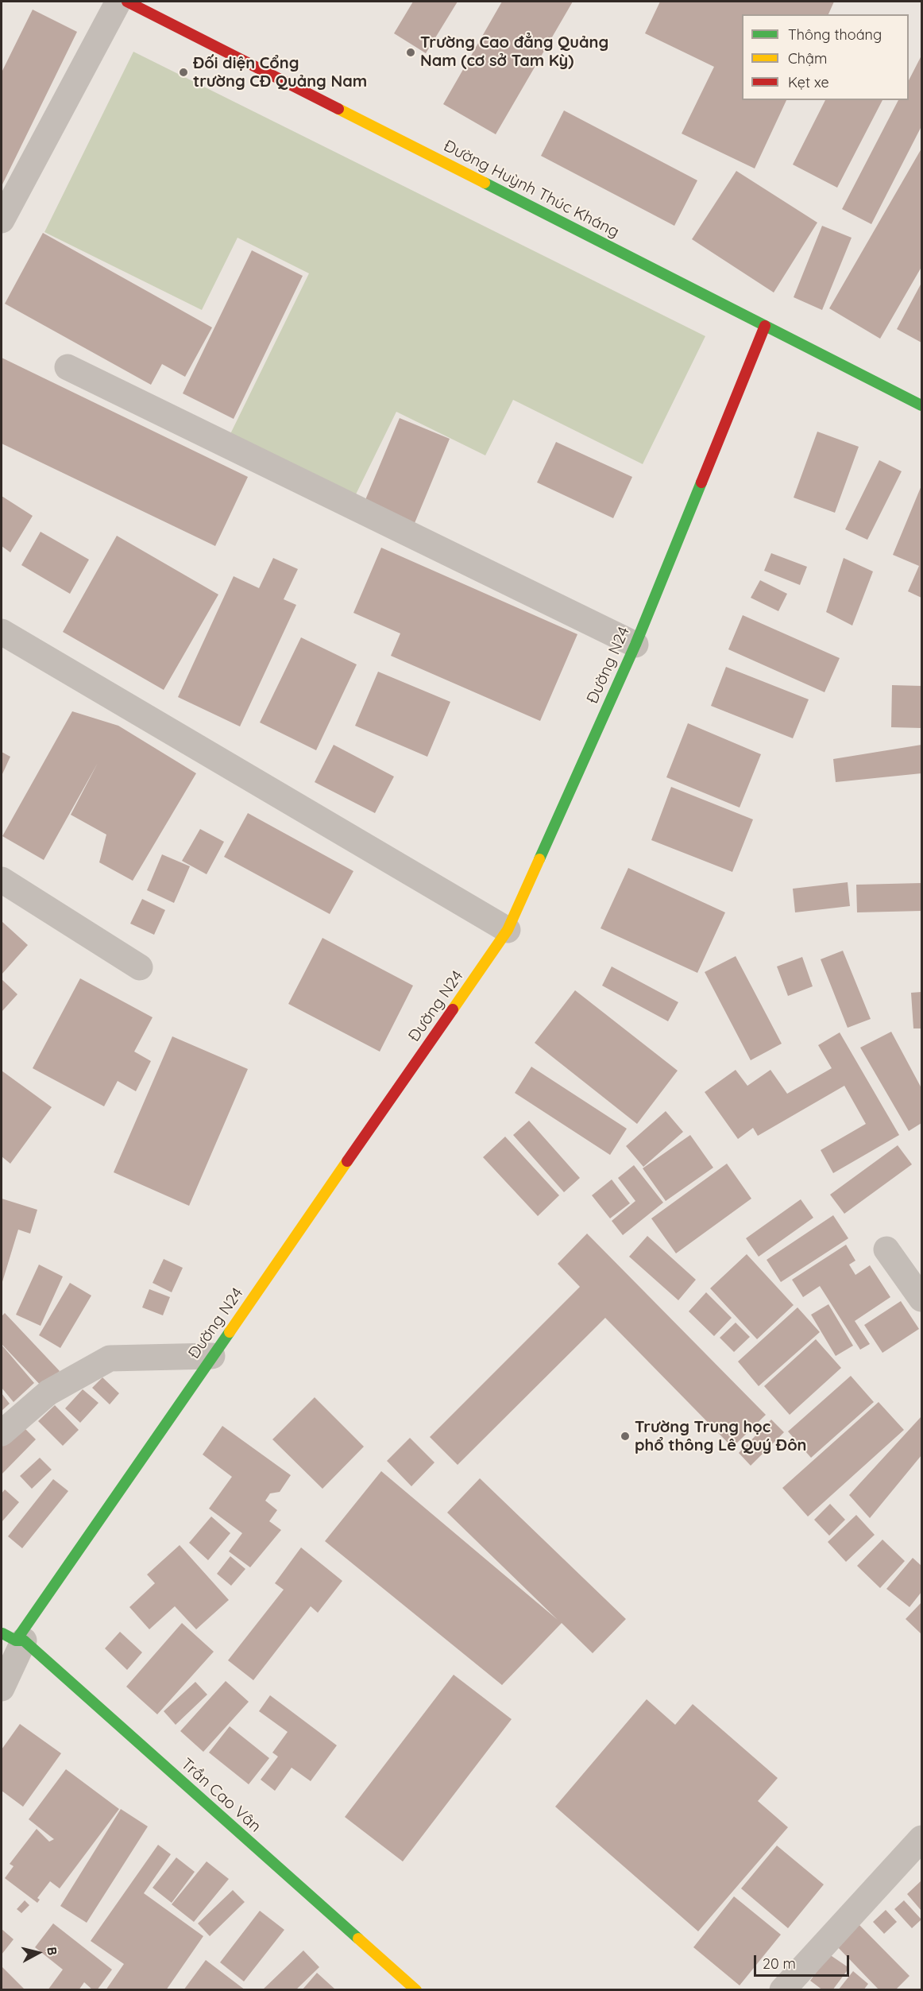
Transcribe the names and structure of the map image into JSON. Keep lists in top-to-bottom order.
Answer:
{
  "streets": {
    "street": ["Đường Huỳnh Thúc Kháng", "Đường N24", "Trần Cao Vân"]
  },
  "crossings": [
    ["Đường Huỳnh Thúc Kháng", "Đường N24"],
    ["Đường N24", "Trần Cao Vân"]
  ],
  "places": ["Trường Cao đẳng Quảng Nam (cơ sở Tam Kỳ)", "Đối diện Cổng trường CĐ Quảng Nam", "Trường Trung học phổ thông Lê Quý Đôn"],
  "legend": ["Thông thoáng", "Chậm", "Kẹt xe"],
  "scale_bar": "20 m",
  "north": "right"
}
